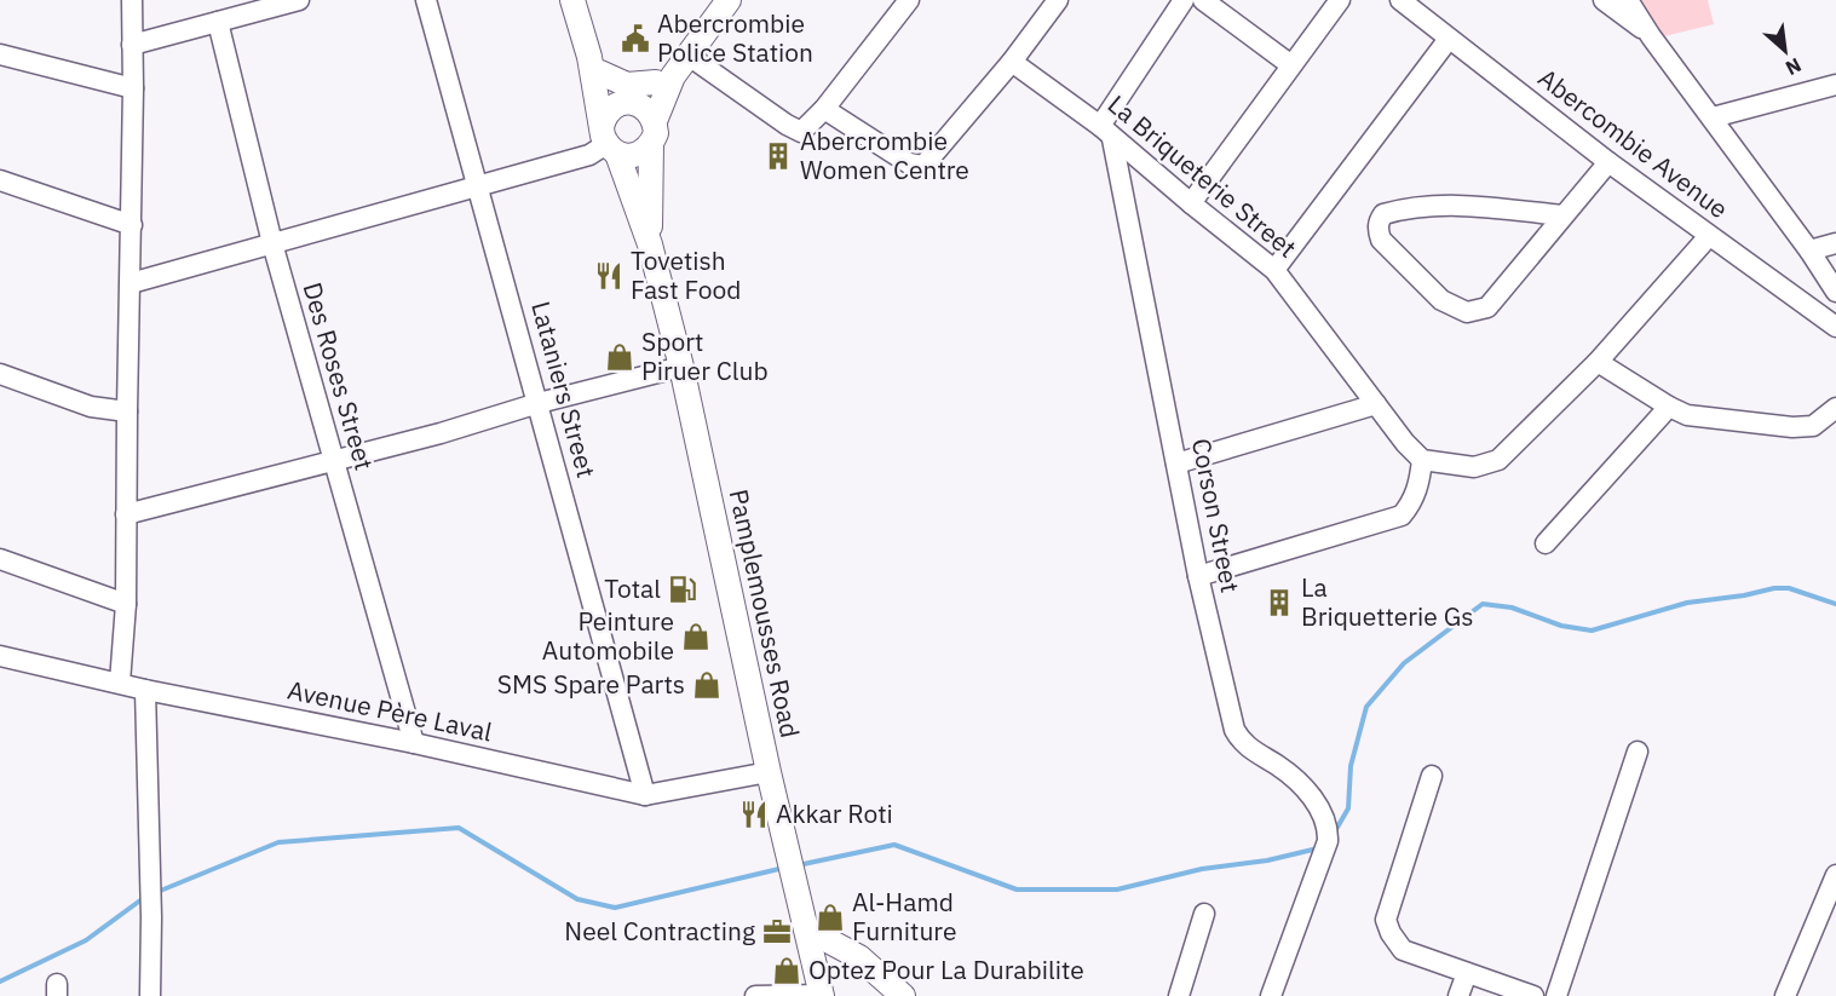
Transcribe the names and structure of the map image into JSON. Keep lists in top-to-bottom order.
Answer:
{
  "streets": {
    "main road": ["Pamplemousses Road"],
    "street": [
      "Abercombie Avenue",
      "La Briqueterie Street",
      "Des Roses Street",
      "Lataniers Street",
      "Corson Street",
      "Avenue Père Laval"
    ]
  },
  "crossings": [
    ["La Briqueterie Street", "Corson Street"],
    ["Des Roses Street", "Avenue Père Laval"],
    ["Lataniers Street", "Avenue Père Laval"],
    ["Pamplemousses Road", "Avenue Père Laval"]
  ],
  "places": {
    "public building": ["Abercrombie Police Station"],
    "building": ["Abercrombie Women Centre", "La Briquetterie Gs"],
    "restaurant": ["Tovetish Fast Food", "Akkar Roti"],
    "shop": [
      "Sport Piruer Club",
      "Peinture Automobile",
      "SMS Spare Parts",
      "Al-Hamd Furniture",
      "Optez Pour La Durabilite"
    ],
    "fuel station": ["Total"],
    "office": ["Neel Contracting"]
  },
  "north": "bottom right"
}
